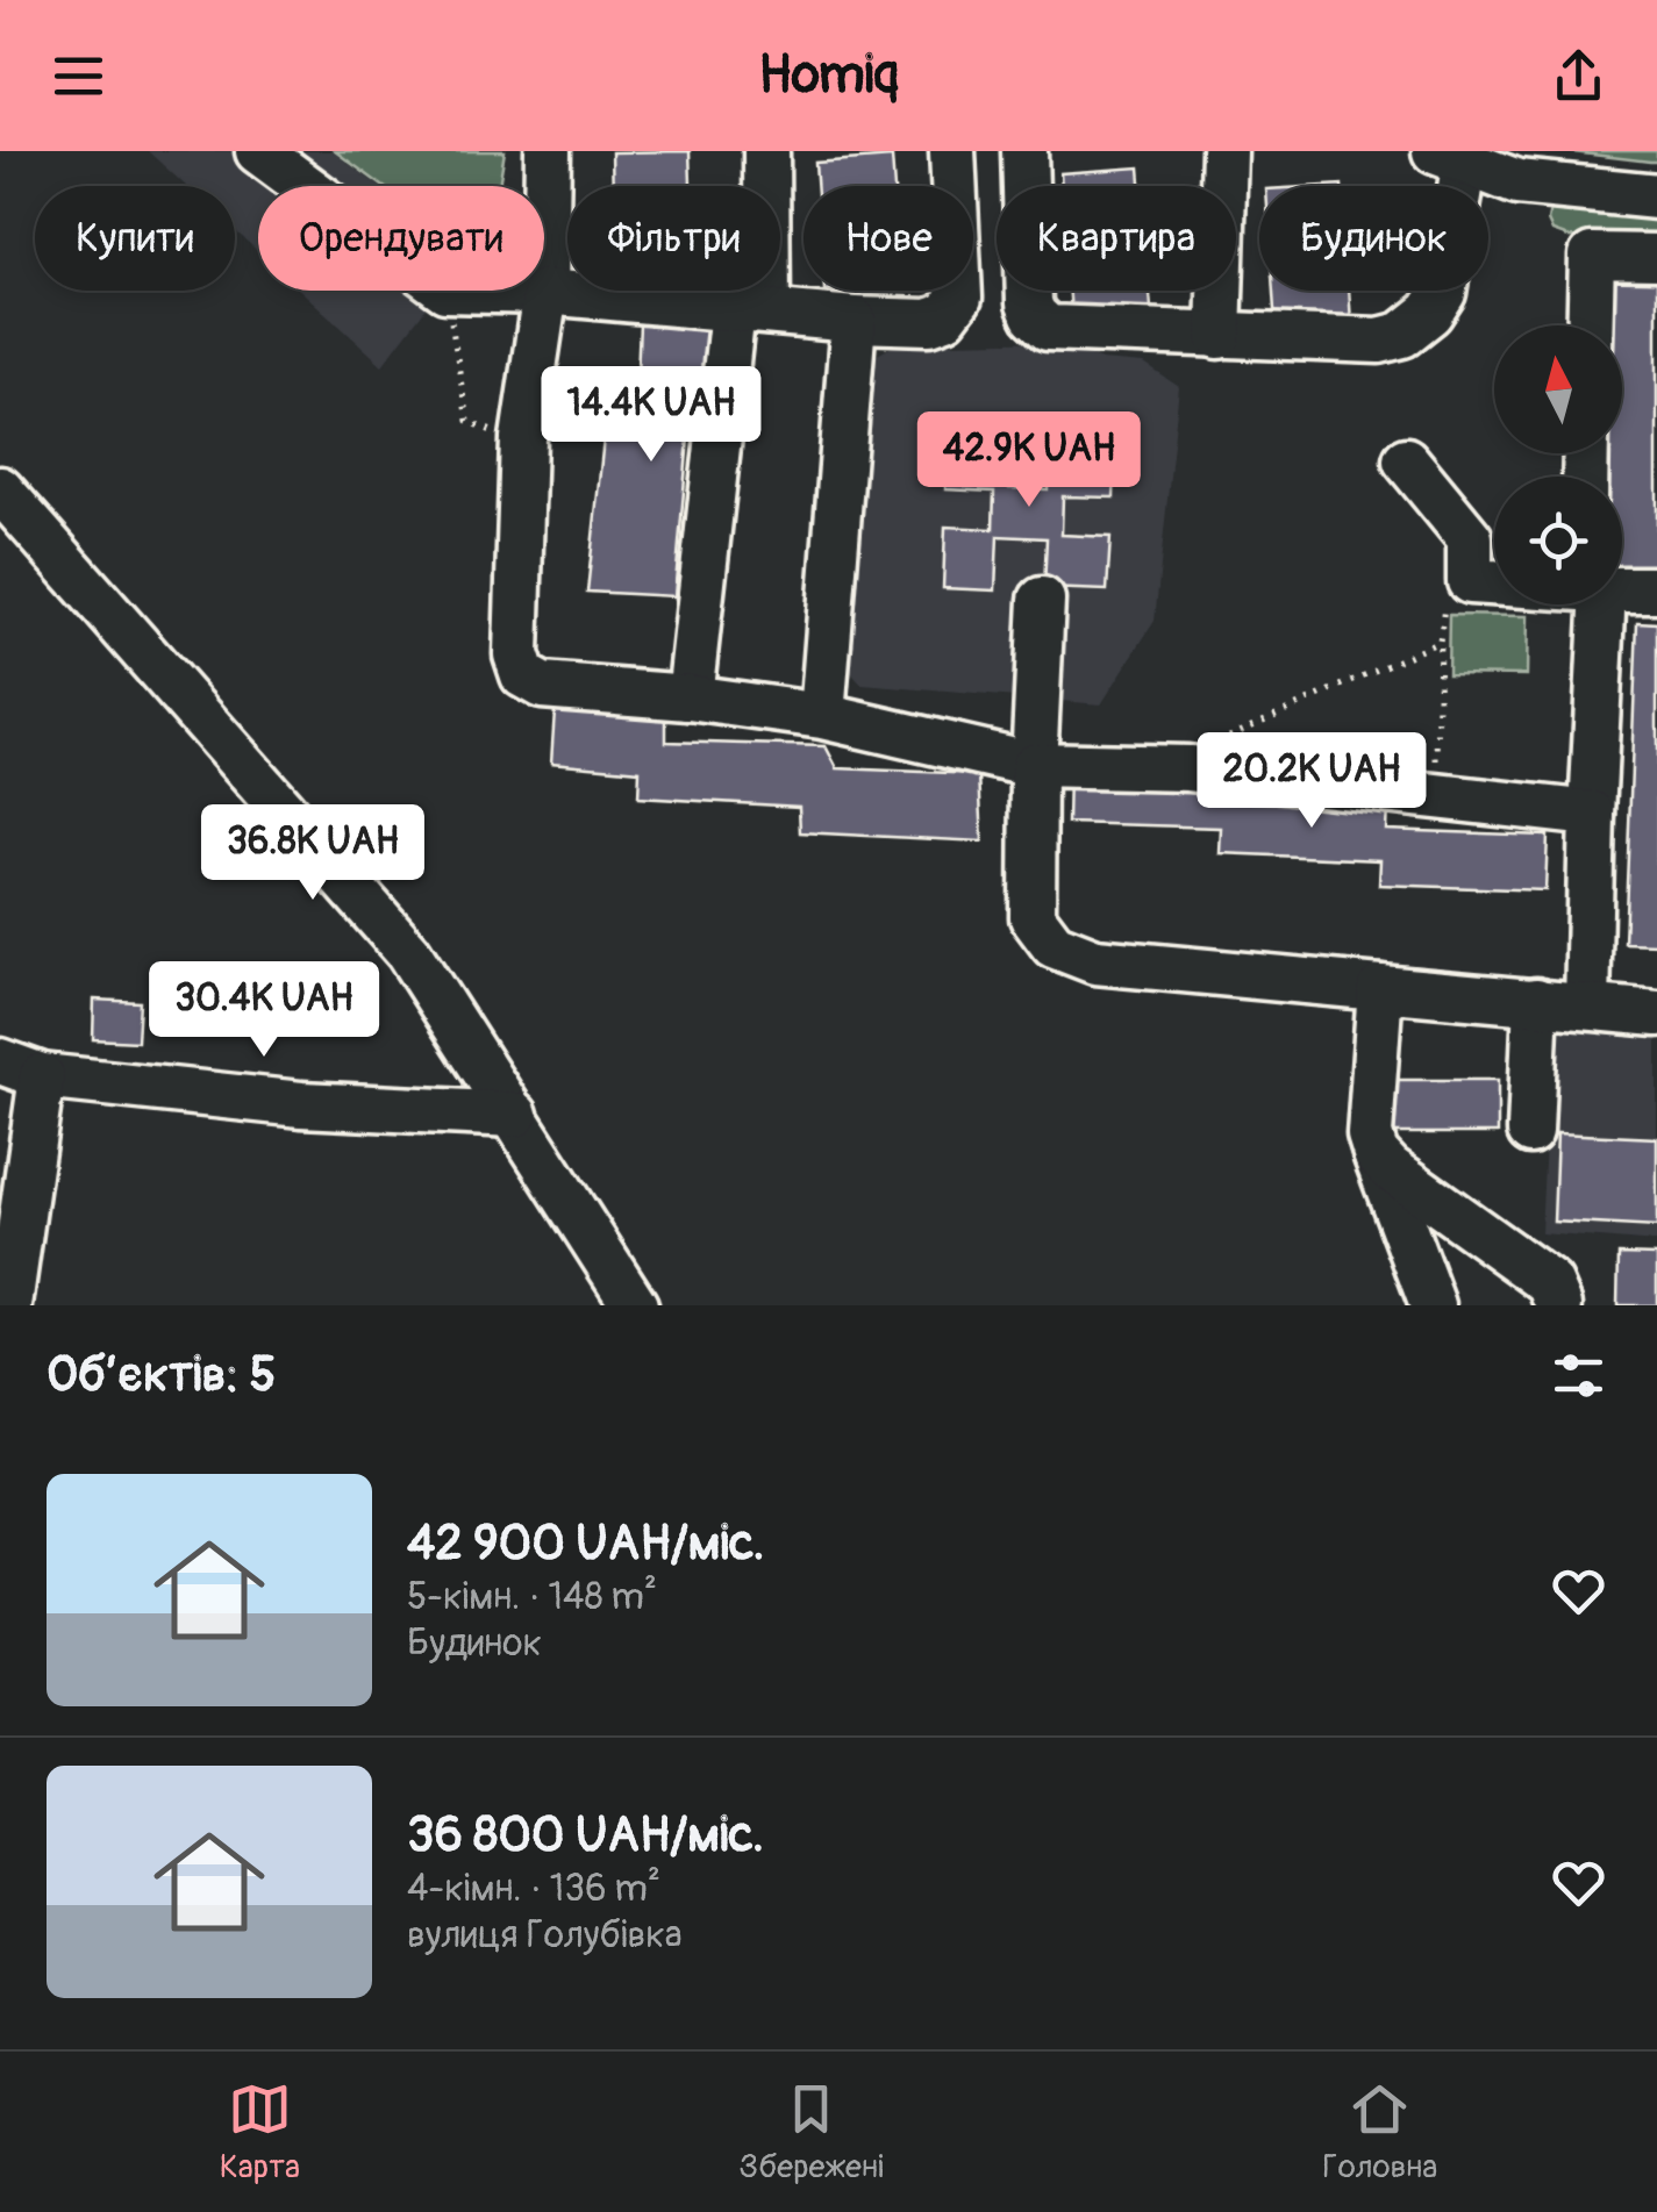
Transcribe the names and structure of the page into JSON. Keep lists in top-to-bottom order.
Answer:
{
  "north": "top",
  "page": {
    "header": "Homiq",
    "chip": [
      "Купити",
      "Орендувати",
      "Фільтри",
      "Нове",
      "Квартира",
      "Будинок"
    ],
    "price": [
      "14.4K UAH",
      "42.9K UAH",
      "20.2K UAH",
      "36.8K UAH",
      "30.4K UAH"
    ],
    "heading": "Об’єктів: 5",
    "list": [
      {
        "name": "42 900 UAH/міс.",
        "note": "5-кімн. · 148 m² · Будинок"
      },
      {
        "name": "36 800 UAH/міс.",
        "note": "4-кімн. · 136 m² · вулиця Голубівка"
      }
    ],
    "tabs": ["Карта", "Збережені", "Головна"]
  }
}
